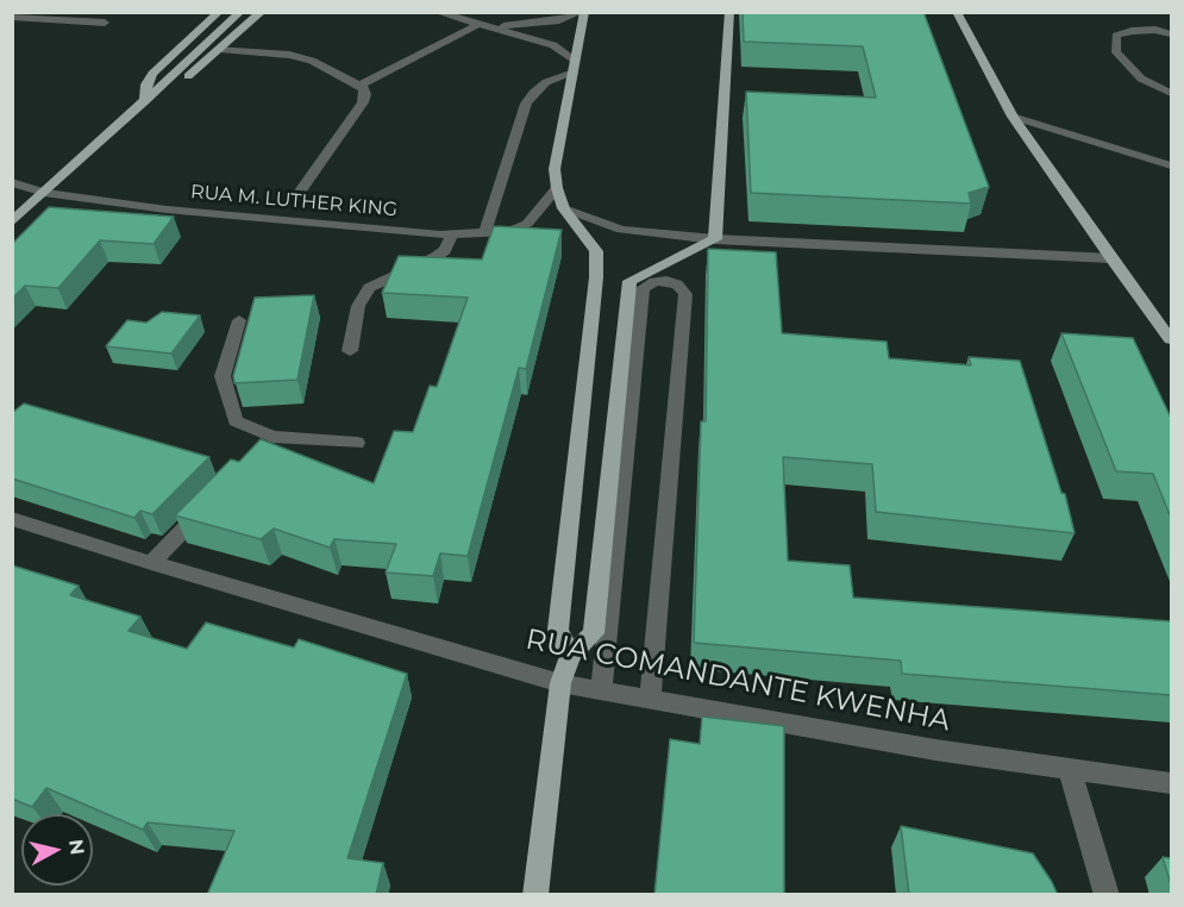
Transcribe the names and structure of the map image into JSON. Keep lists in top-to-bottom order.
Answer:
{
  "streets": {
    "street": ["RUA M. LUTHER KING", "RUA COMANDANTE KWENHA"]
  },
  "north": "right"
}
